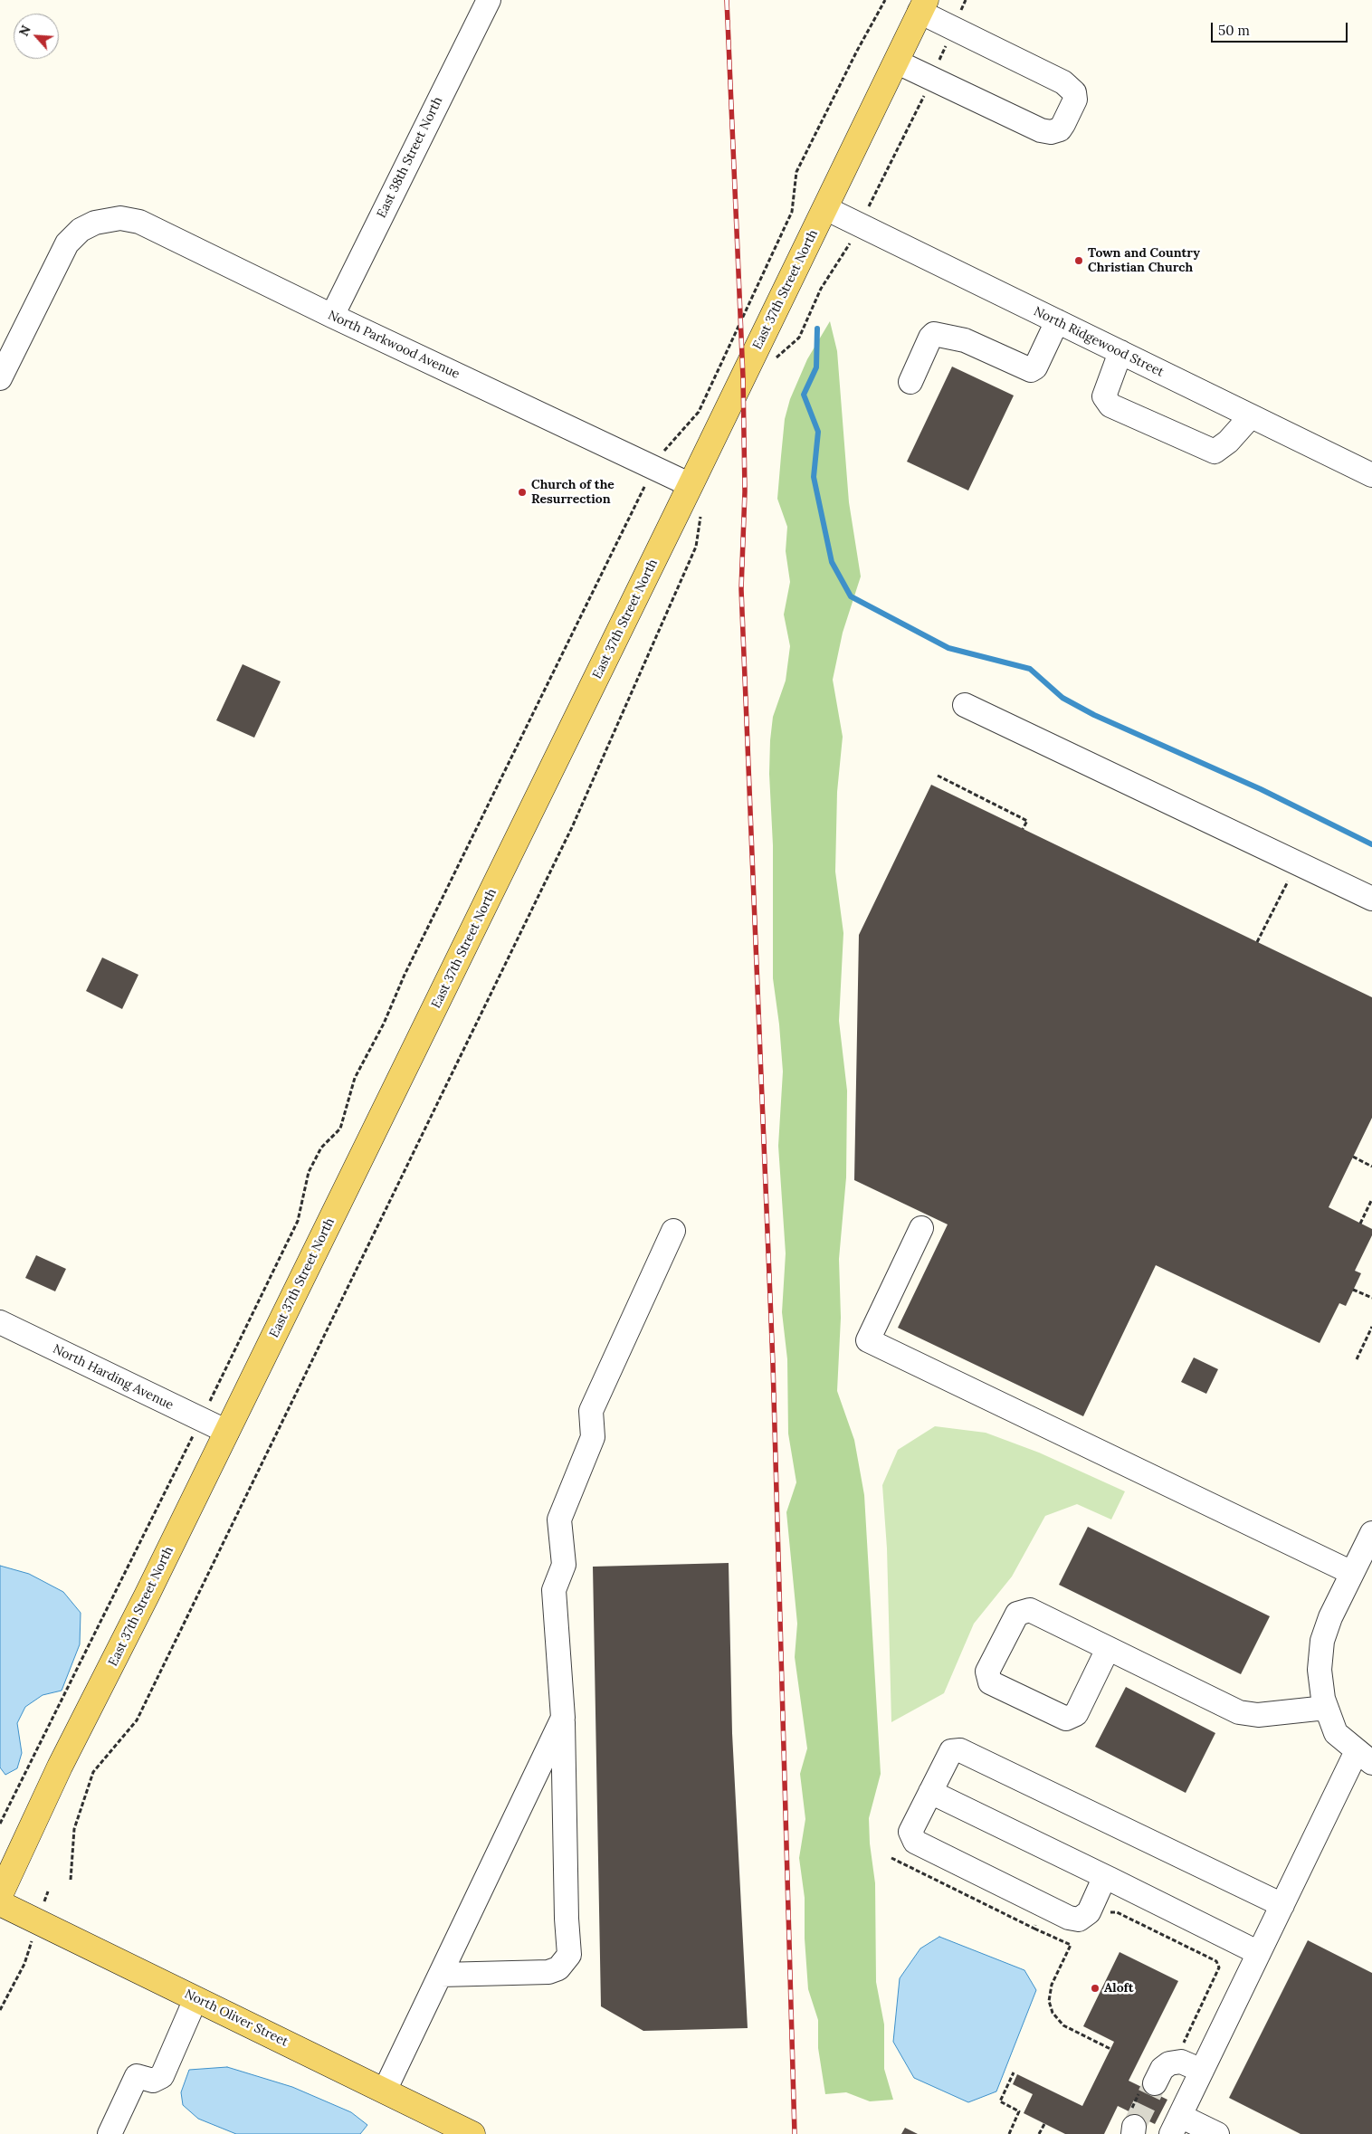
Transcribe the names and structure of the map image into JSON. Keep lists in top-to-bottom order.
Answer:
{
  "streets": {
    "main road": ["East 37th Street North", "North Oliver Street"],
    "street": [
      "East 38th Street North",
      "North Ridgewood Street",
      "North Parkwood Avenue",
      "North Harding Avenue"
    ]
  },
  "crossings": [
    ["East 38th Street North", "North Parkwood Avenue"],
    ["East 37th Street North", "North Ridgewood Street"],
    ["East 37th Street North", "North Parkwood Avenue"],
    ["East 37th Street North", "North Harding Avenue"]
  ],
  "places": ["Town and Country Christian Church", "Church of the Resurrection", "Aloft"],
  "scale_bar": "50 m",
  "north": "top left"
}
